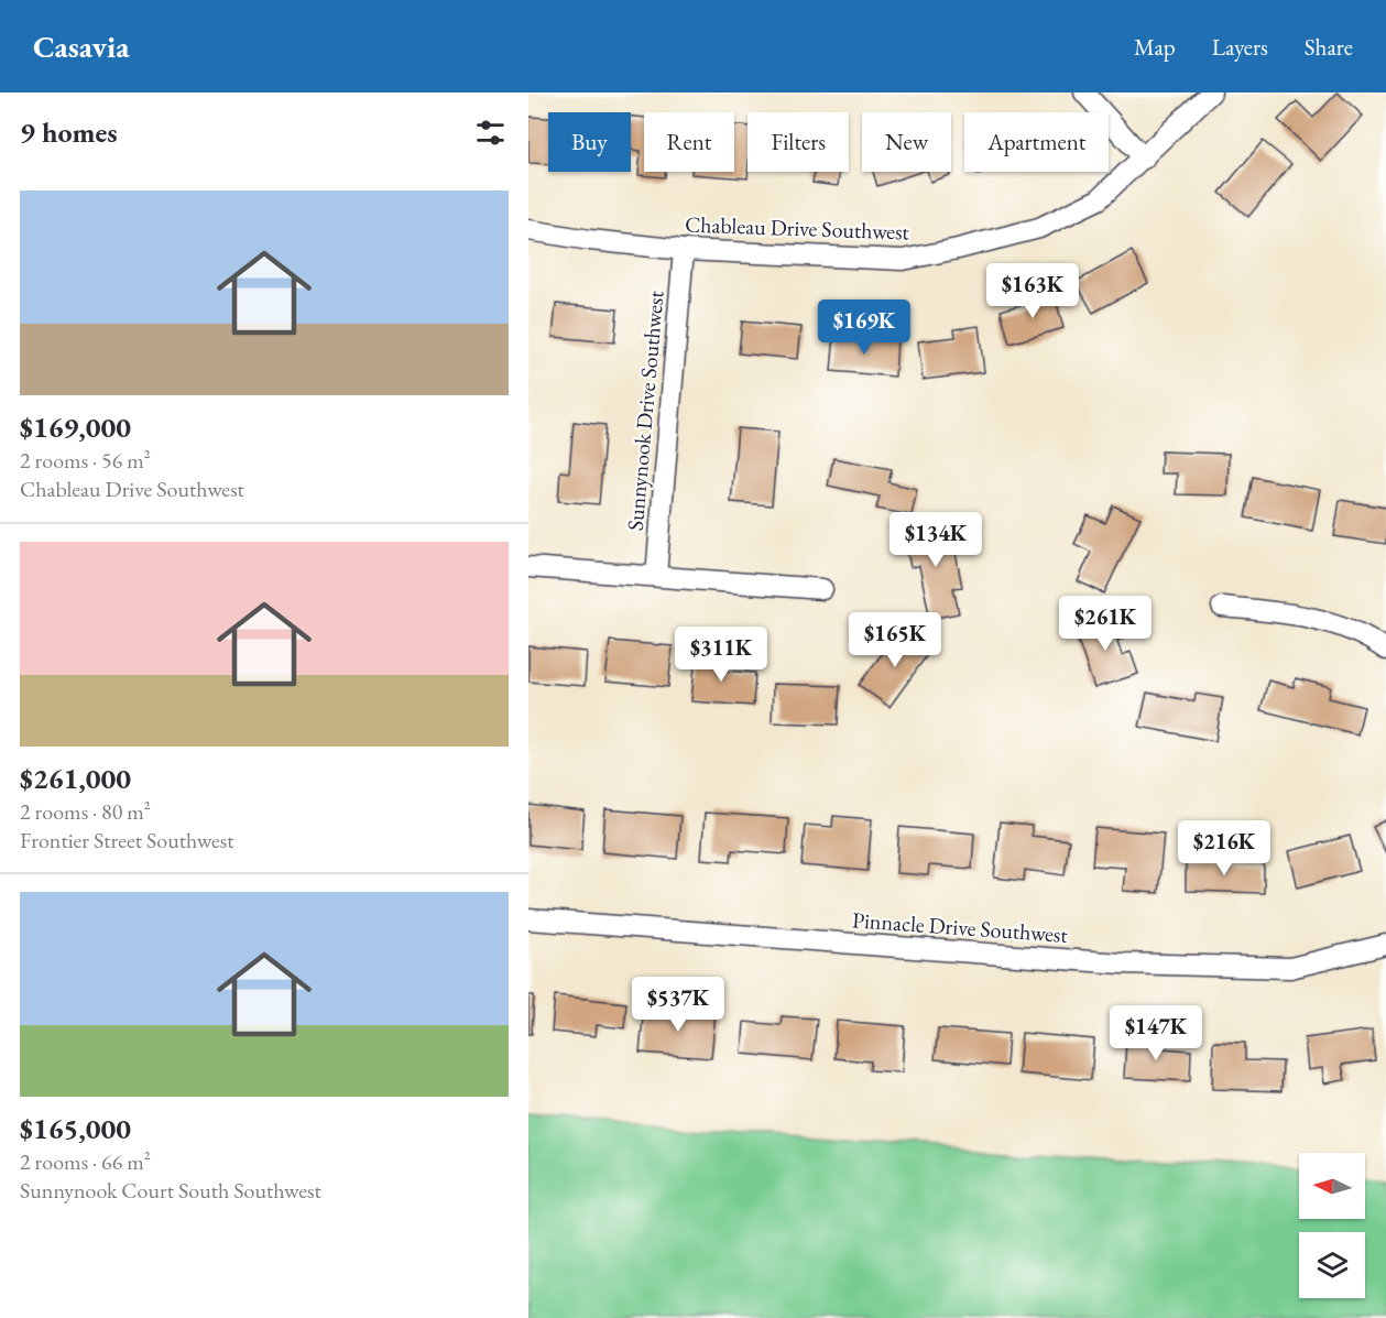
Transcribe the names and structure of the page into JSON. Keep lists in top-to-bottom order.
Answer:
{
  "streets": {
    "street": ["Chableau Drive Southwest", "Sunnynook Drive Southwest", "Pinnacle Drive Southwest"]
  },
  "crossings": [
    ["Chableau Drive Southwest", "Sunnynook Drive Southwest"]
  ],
  "north": "left",
  "page": {
    "header": "Casavia",
    "nav": ["Map", "Layers", "Share"],
    "heading": "9 homes",
    "chip": [
      "Buy",
      "Rent",
      "Filters",
      "New",
      "Apartment"
    ],
    "list": [
      {
        "name": "$169,000",
        "note": "2 rooms · 56 m² · Chableau Drive Southwest"
      },
      {
        "name": "$261,000",
        "note": "2 rooms · 80 m² · Frontier Street Southwest"
      },
      {
        "name": "$165,000",
        "note": "2 rooms · 66 m² · Sunnynook Court South Southwest"
      }
    ],
    "price": [
      "$163K",
      "$169K",
      "$134K",
      "$261K",
      "$165K",
      "$311K",
      "$216K",
      "$537K",
      "$147K"
    ]
  }
}
